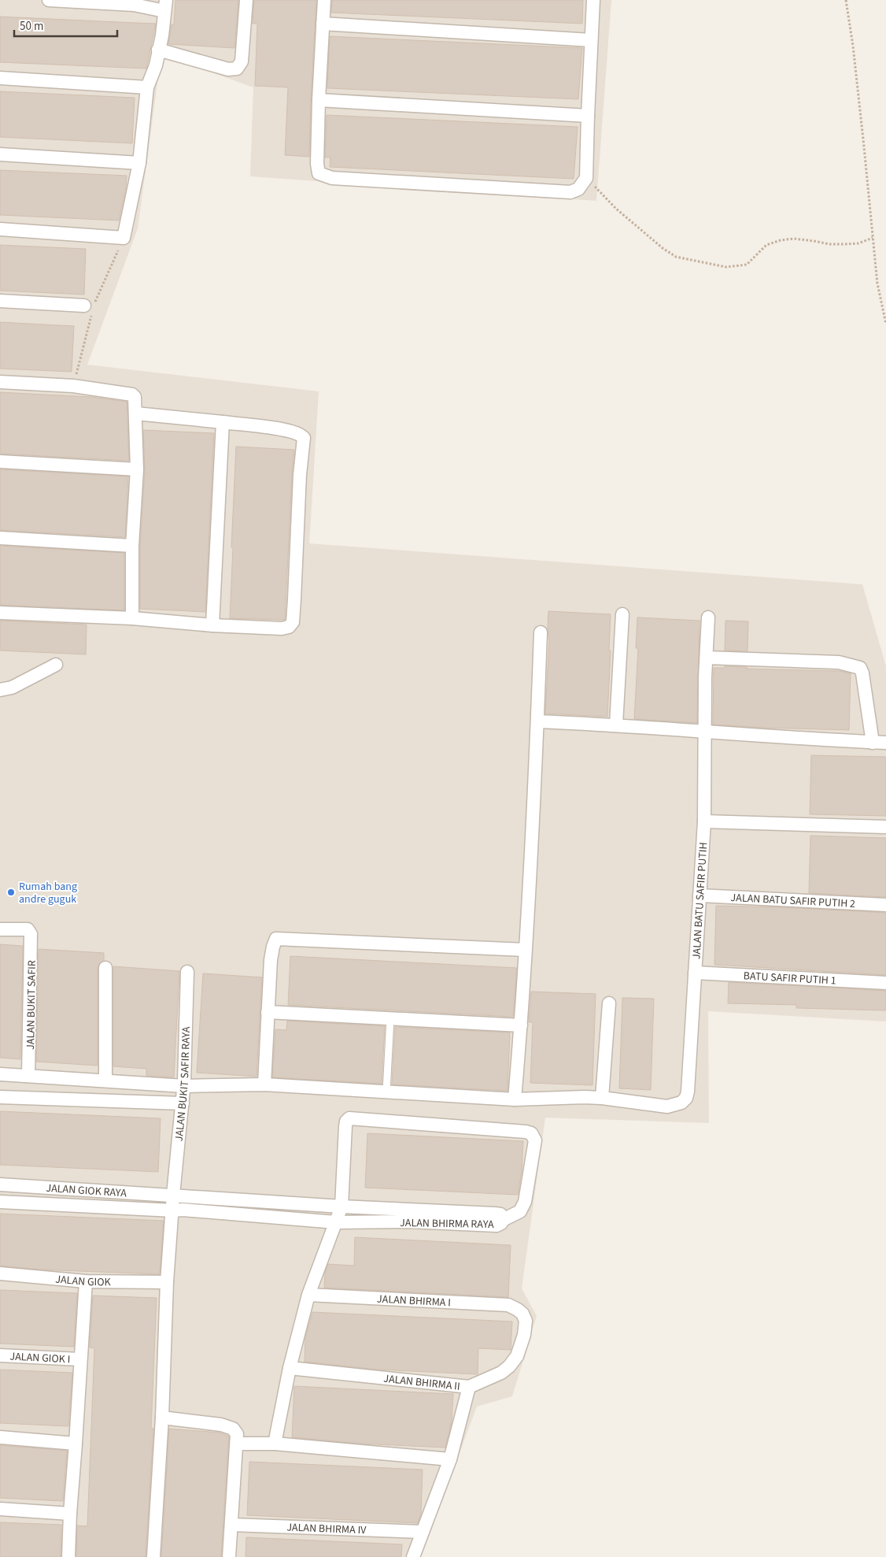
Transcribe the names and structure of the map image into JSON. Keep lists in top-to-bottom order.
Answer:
{
  "streets": {
    "street": [
      "JALAN BATU SAFIR PUTIH",
      "JALAN BATU SAFIR PUTIH 2",
      "BATU SAFIR PUTIH 1",
      "JALAN BUKIT SAFIR",
      "JALAN BUKIT SAFIR RAYA",
      "JALAN GIOK RAYA",
      "JALAN BHIRMA RAYA",
      "JALAN GIOK",
      "JALAN BHIRMA I",
      "JALAN GIOK I",
      "JALAN BHIRMA II",
      "JALAN BHIRMA IV"
    ]
  },
  "crossings": [
    ["JALAN BATU SAFIR PUTIH", "JALAN BATU SAFIR PUTIH 2"],
    ["JALAN BATU SAFIR PUTIH", "BATU SAFIR PUTIH 1"],
    ["JALAN BUKIT SAFIR RAYA", "JALAN GIOK RAYA"],
    ["JALAN BUKIT SAFIR RAYA", "JALAN BHIRMA RAYA"],
    ["JALAN BUKIT SAFIR RAYA", "JALAN GIOK"],
    ["JALAN GIOK RAYA", "JALAN BHIRMA RAYA"],
    ["JALAN BHIRMA I", "JALAN BHIRMA II"]
  ],
  "places": ["Rumah bang andre guguk"],
  "scale_bar": "50 m"
}
